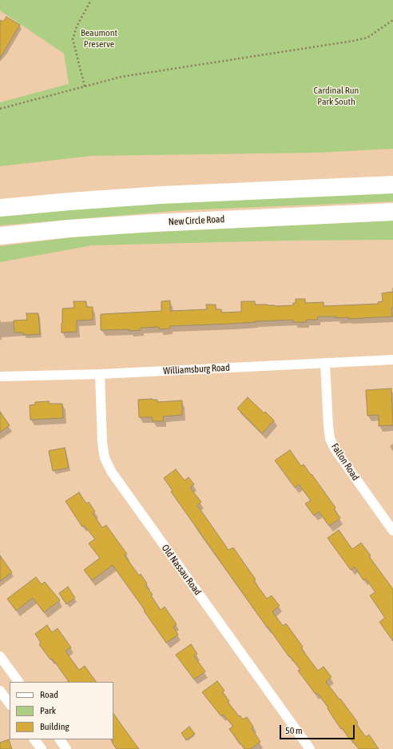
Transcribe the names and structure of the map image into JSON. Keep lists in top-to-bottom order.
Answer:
{
  "streets": {
    "highway": ["New Circle Road"],
    "street": ["Williamsburg Road", "Fallon Road", "Old Nassau Road"]
  },
  "crossings": [
    ["Williamsburg Road", "Fallon Road"],
    ["Williamsburg Road", "Old Nassau Road"]
  ],
  "parks": ["Beaumont Preserve", "Cardinal Run Park South"],
  "legend": ["Road", "Park", "Building"],
  "scale_bar": "50 m"
}
